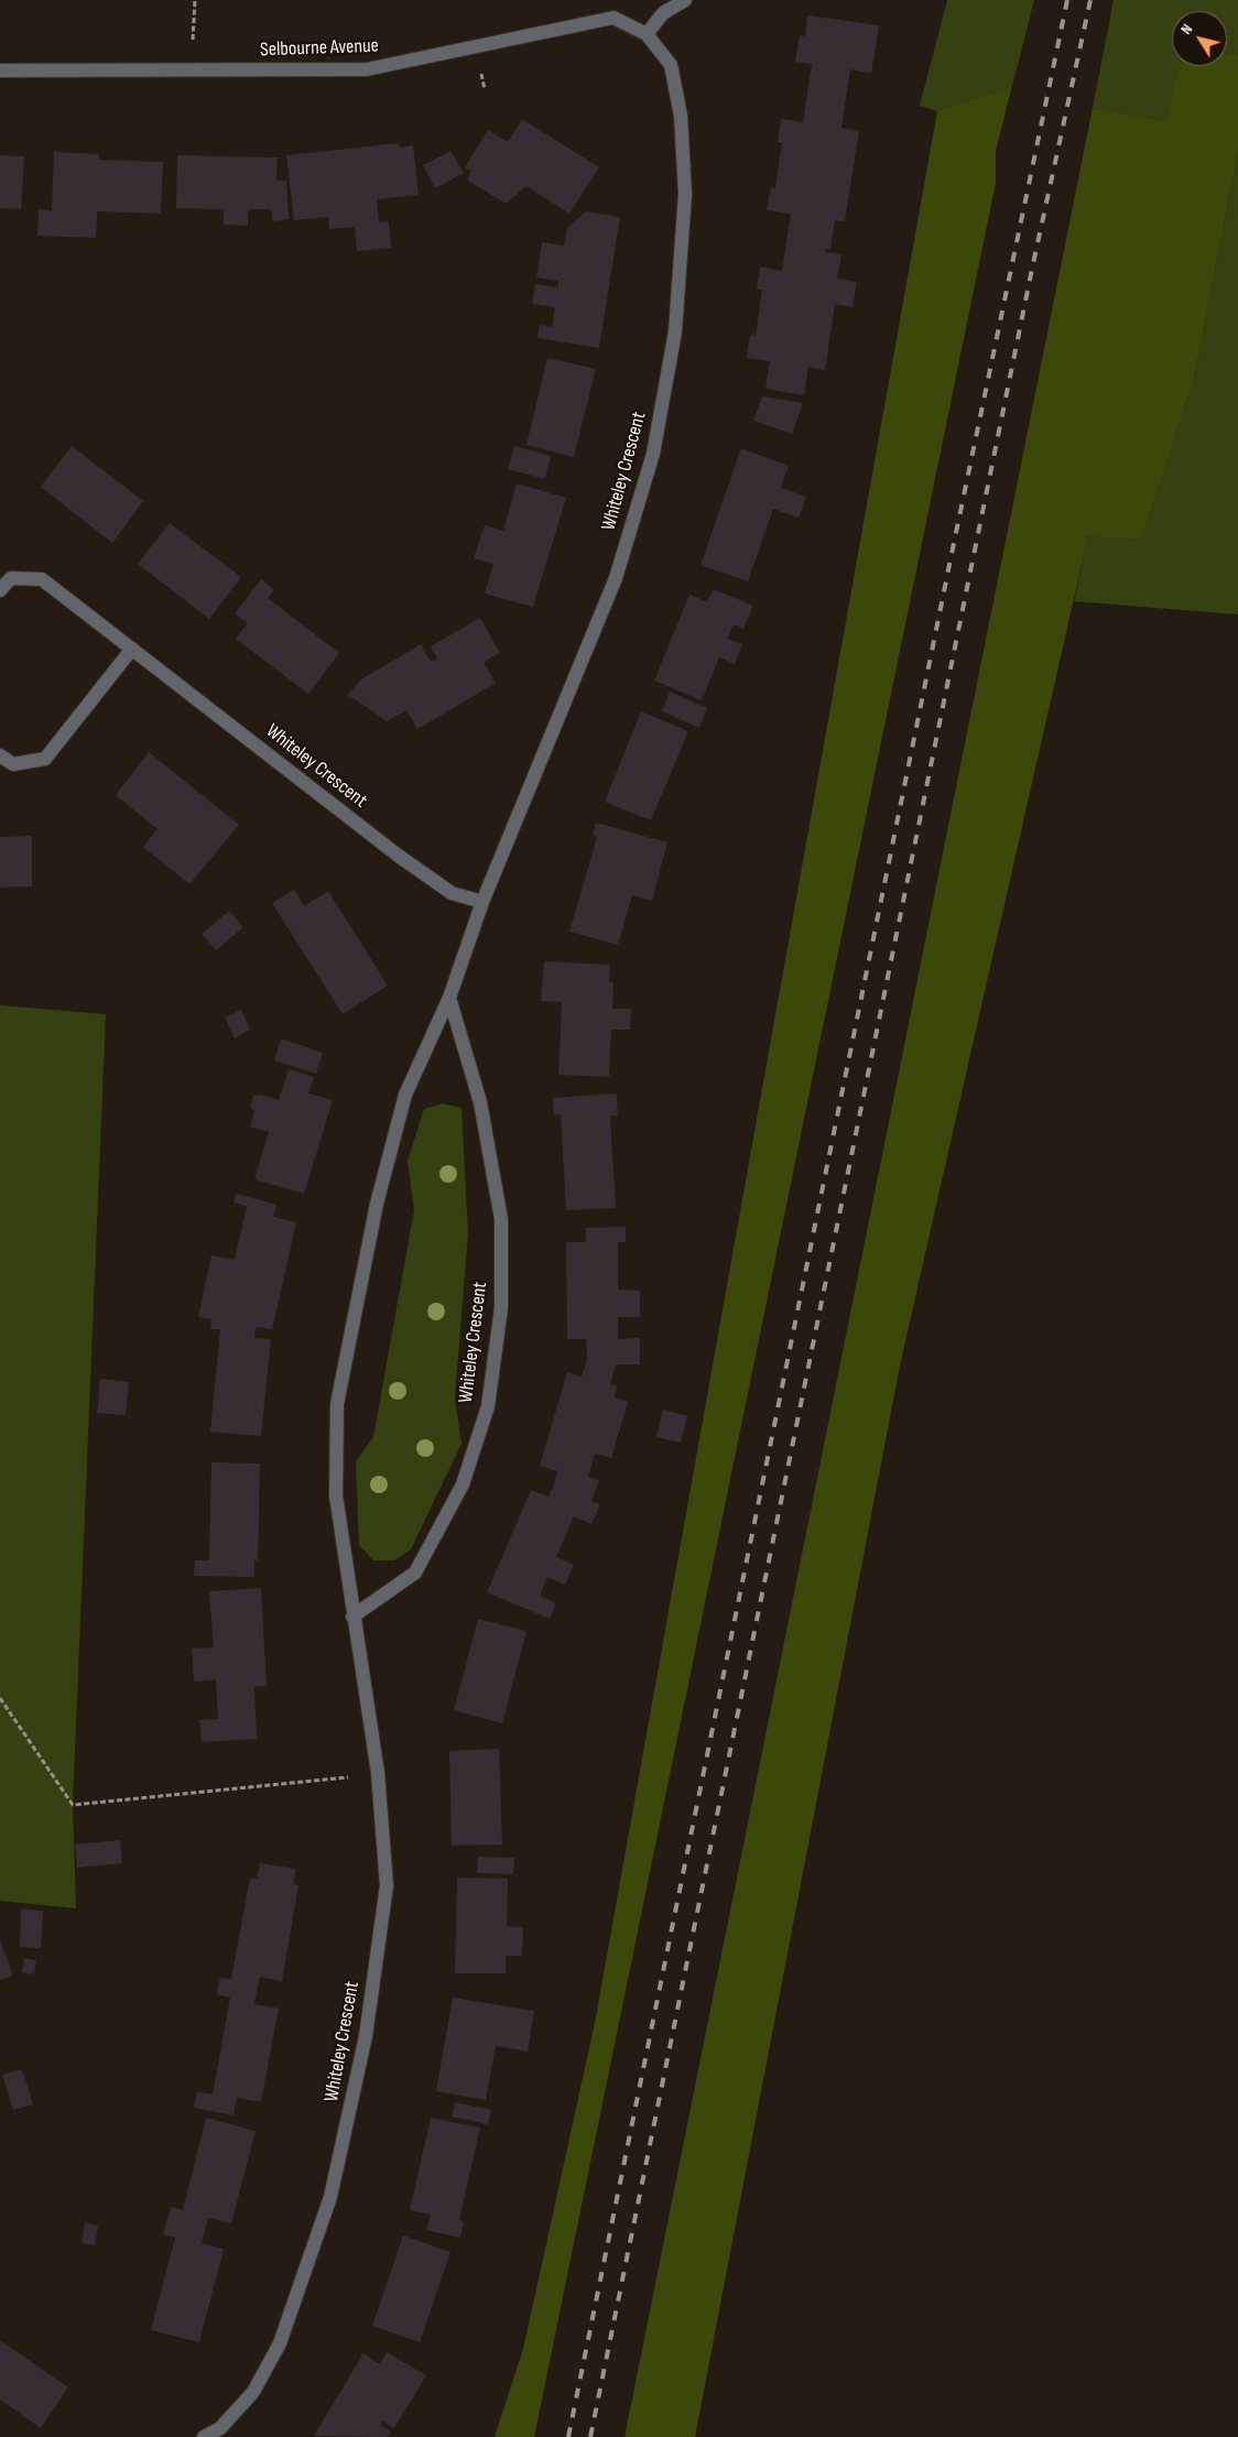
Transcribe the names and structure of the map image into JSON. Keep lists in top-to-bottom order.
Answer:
{
  "streets": {
    "street": ["Selbourne Avenue", "Whiteley Crescent"]
  },
  "crossings": [
    ["Selbourne Avenue", "Whiteley Crescent"]
  ],
  "north": "top left"
}
